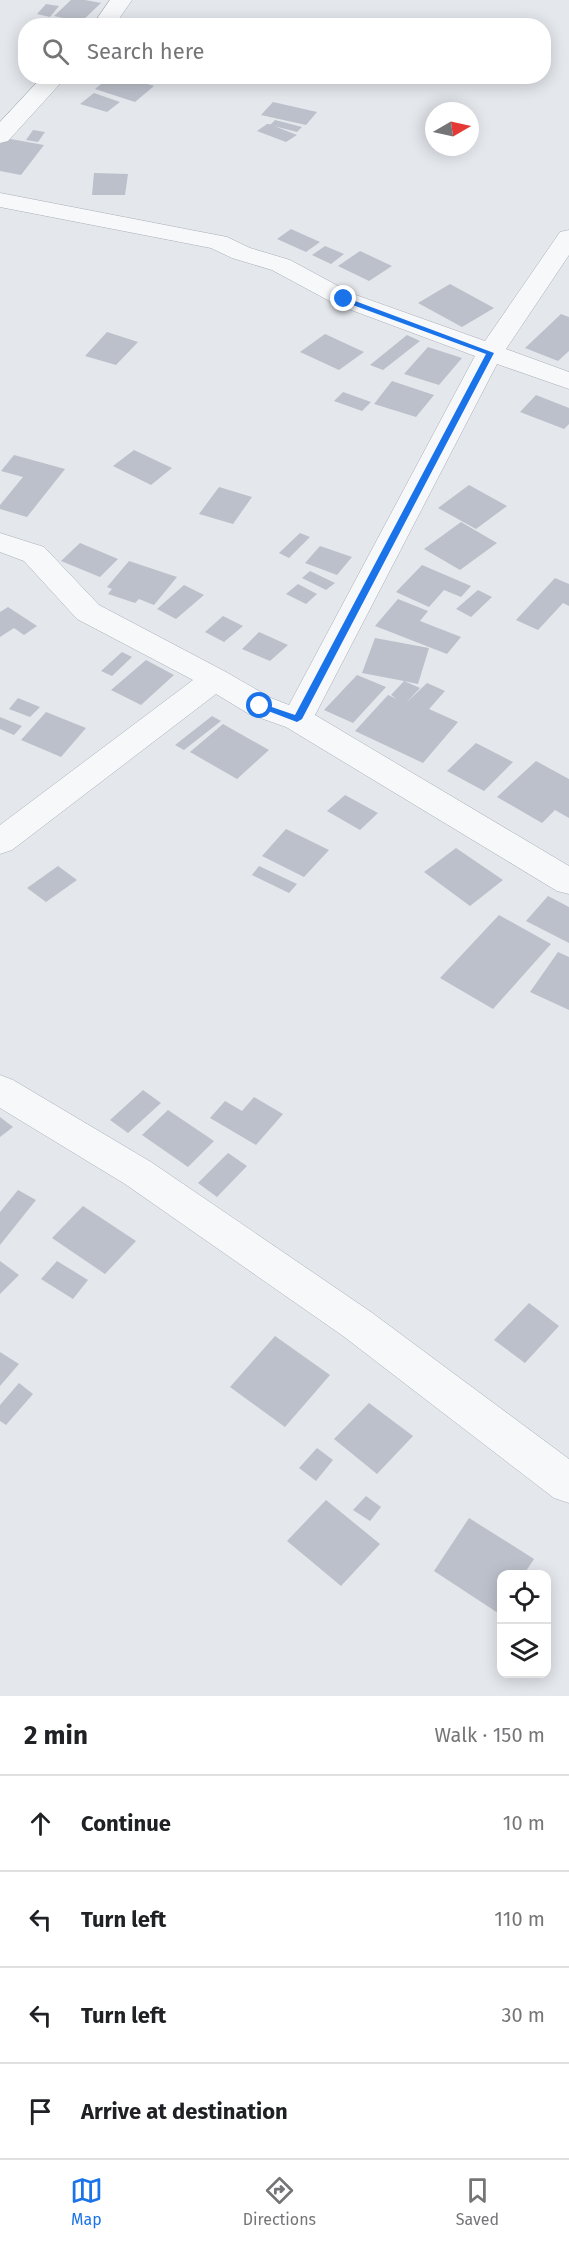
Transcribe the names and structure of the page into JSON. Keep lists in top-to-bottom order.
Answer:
{
  "north": "right",
  "page": {
    "search": "Search here",
    "heading": ["2 min", "Walk · 150 m"],
    "list": [
      ["Continue", "10 m"],
      ["Turn left", "110 m"],
      ["Turn left", "30 m"],
      "Arrive at destination"
    ],
    "nav": ["Map", "Directions", "Saved"]
  }
}
